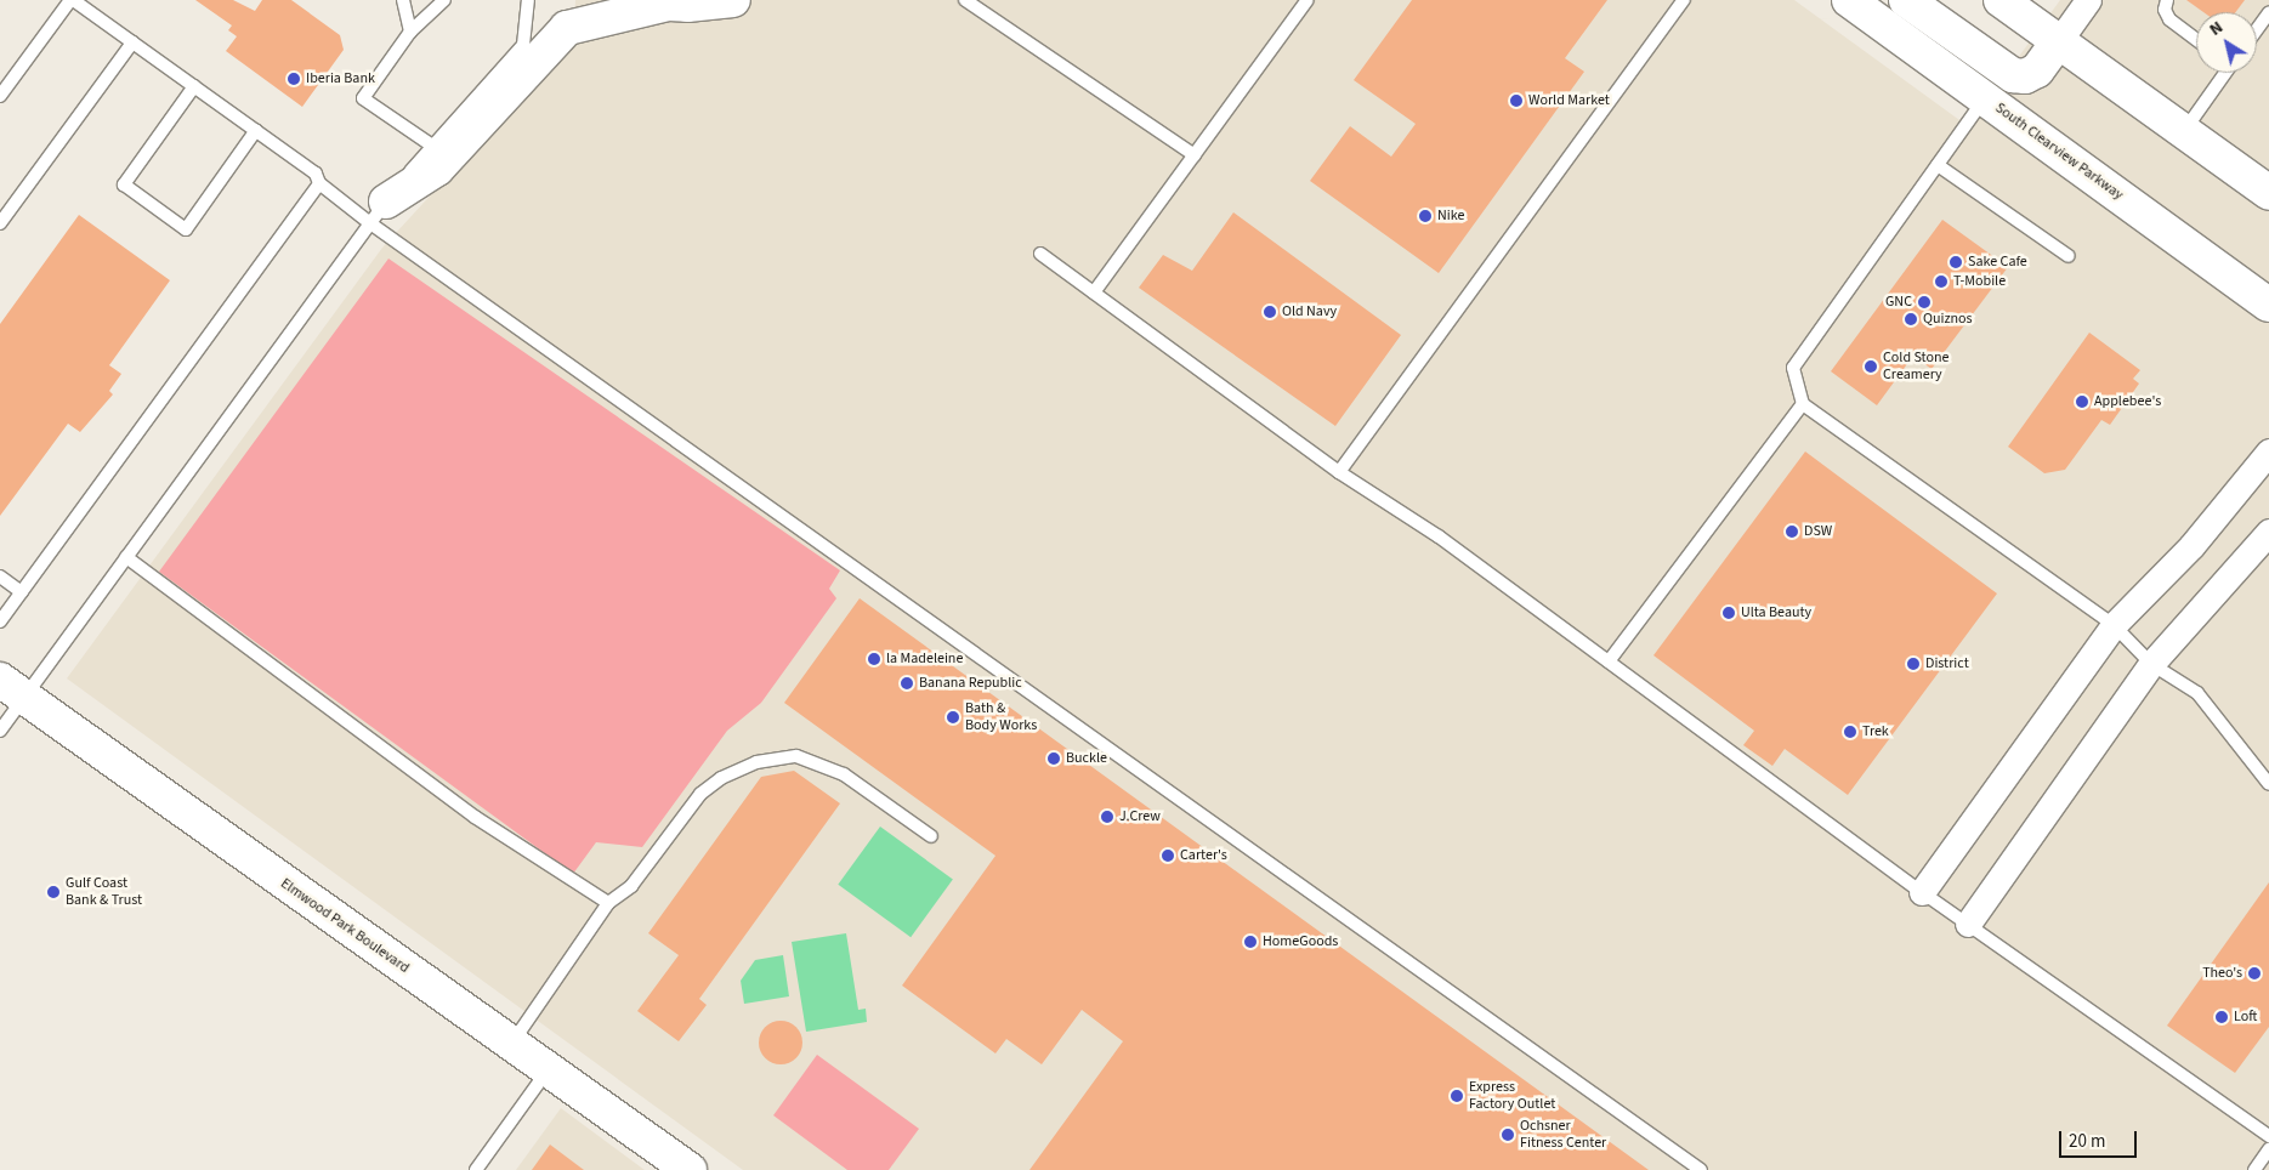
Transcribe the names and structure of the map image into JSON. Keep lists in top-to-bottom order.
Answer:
{
  "streets": {
    "main road": ["South Clearview Parkway", "Elmwood Park Boulevard"]
  },
  "places": [
    "Iberia Bank",
    "World Market",
    "Nike",
    "Sake Cafe",
    "T-Mobile",
    "GNC",
    "Old Navy",
    "Quiznos",
    "Cold Stone Creamery",
    "Applebee's",
    "DSW",
    "Ulta Beauty",
    "la Madeleine",
    "District",
    "Banana Republic",
    "Bath & Body Works",
    "Trek",
    "Buckle",
    "J.Crew",
    "Carter's",
    "Gulf Coast Bank & Trust",
    "HomeGoods",
    "Theo's",
    "Loft",
    "Express Factory Outlet",
    "Ochsner Fitness Center"
  ],
  "scale_bar": "20 m",
  "north": "top left"
}
